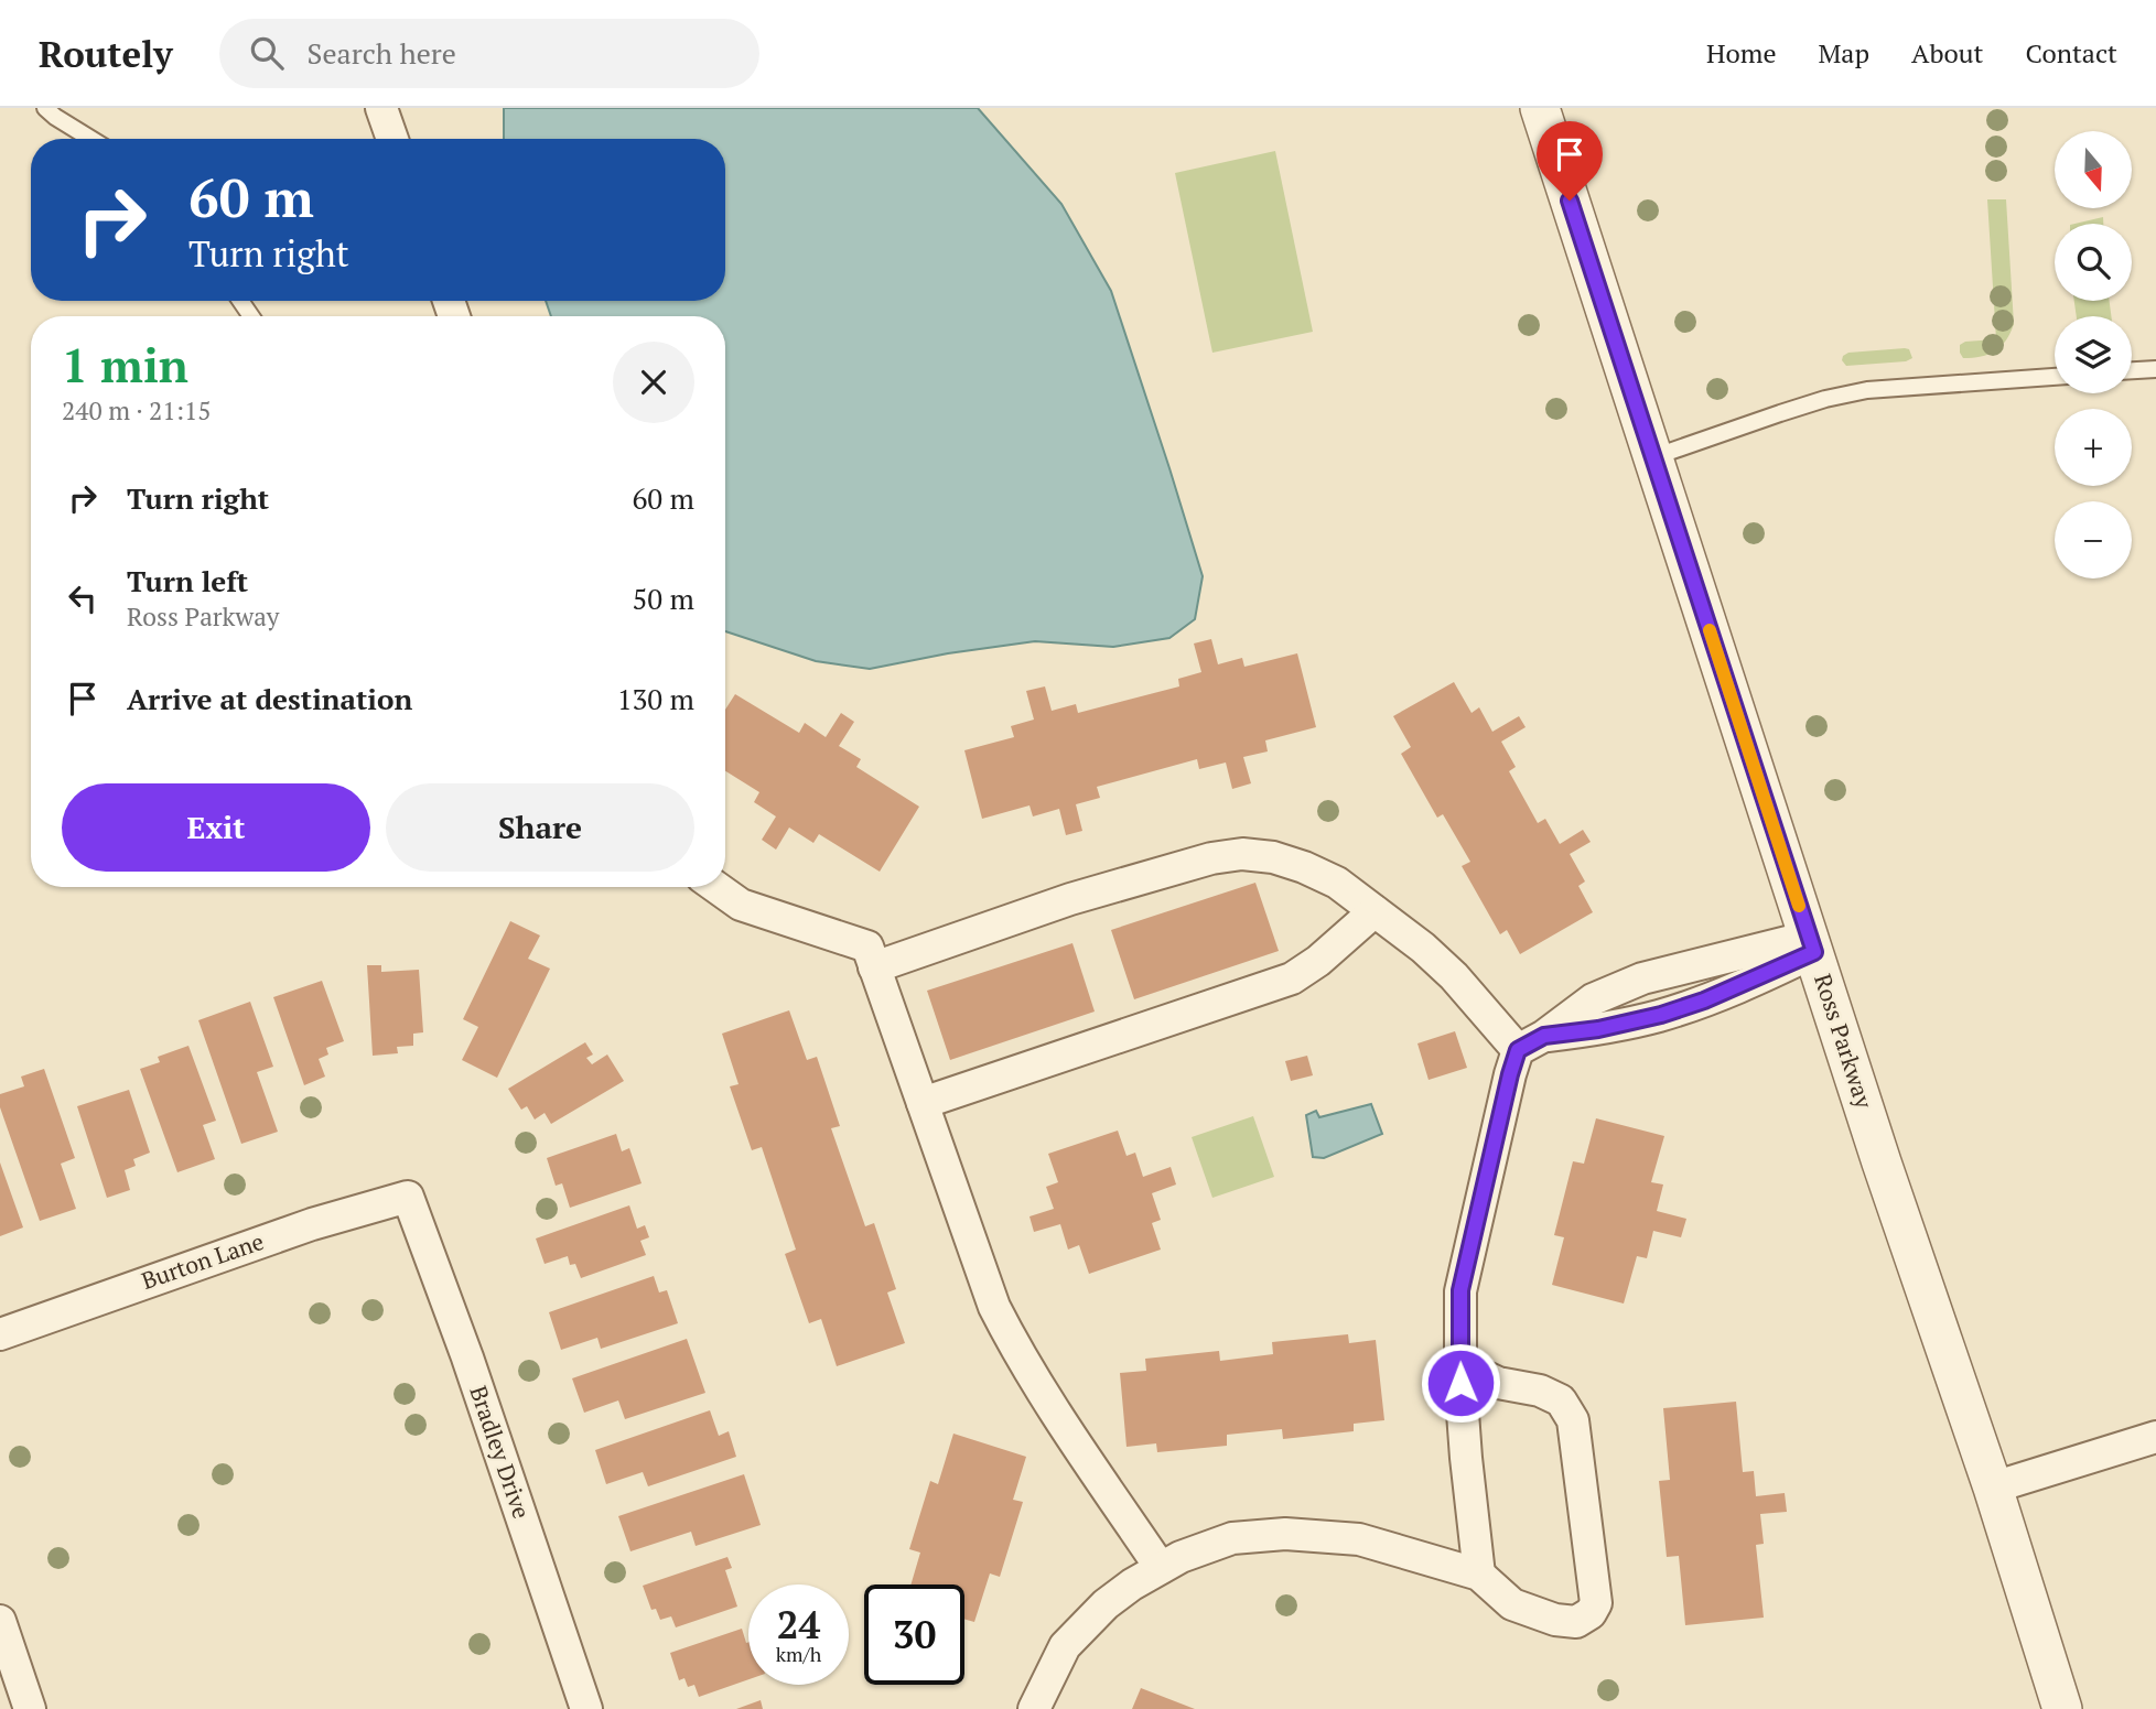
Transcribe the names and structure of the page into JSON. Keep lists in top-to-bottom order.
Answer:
{
  "streets": {
    "street": ["Ross Parkway", "Burton Lane", "Bradley Drive"]
  },
  "crossings": [
    ["Burton Lane", "Bradley Drive"]
  ],
  "north": "bottom",
  "page": {
    "header": "Routely",
    "search": "Search here",
    "nav": [
      "Home",
      "Map",
      "About",
      "Contact"
    ],
    "map_buttons": ["+", "−"],
    "turn": ["60 m", "Turn right"],
    "heading": ["1 min", "240 m · 21:15"],
    "list": [
      {
        "name": "Turn right",
        "value": "60 m"
      },
      {
        "name": "Turn left",
        "note": "Ross Parkway",
        "value": "50 m"
      },
      {
        "name": "Arrive at destination",
        "value": "130 m"
      }
    ],
    "buttons": ["Exit", "Share"],
    "speed": "24 km/h",
    "limit": "30"
  }
}
